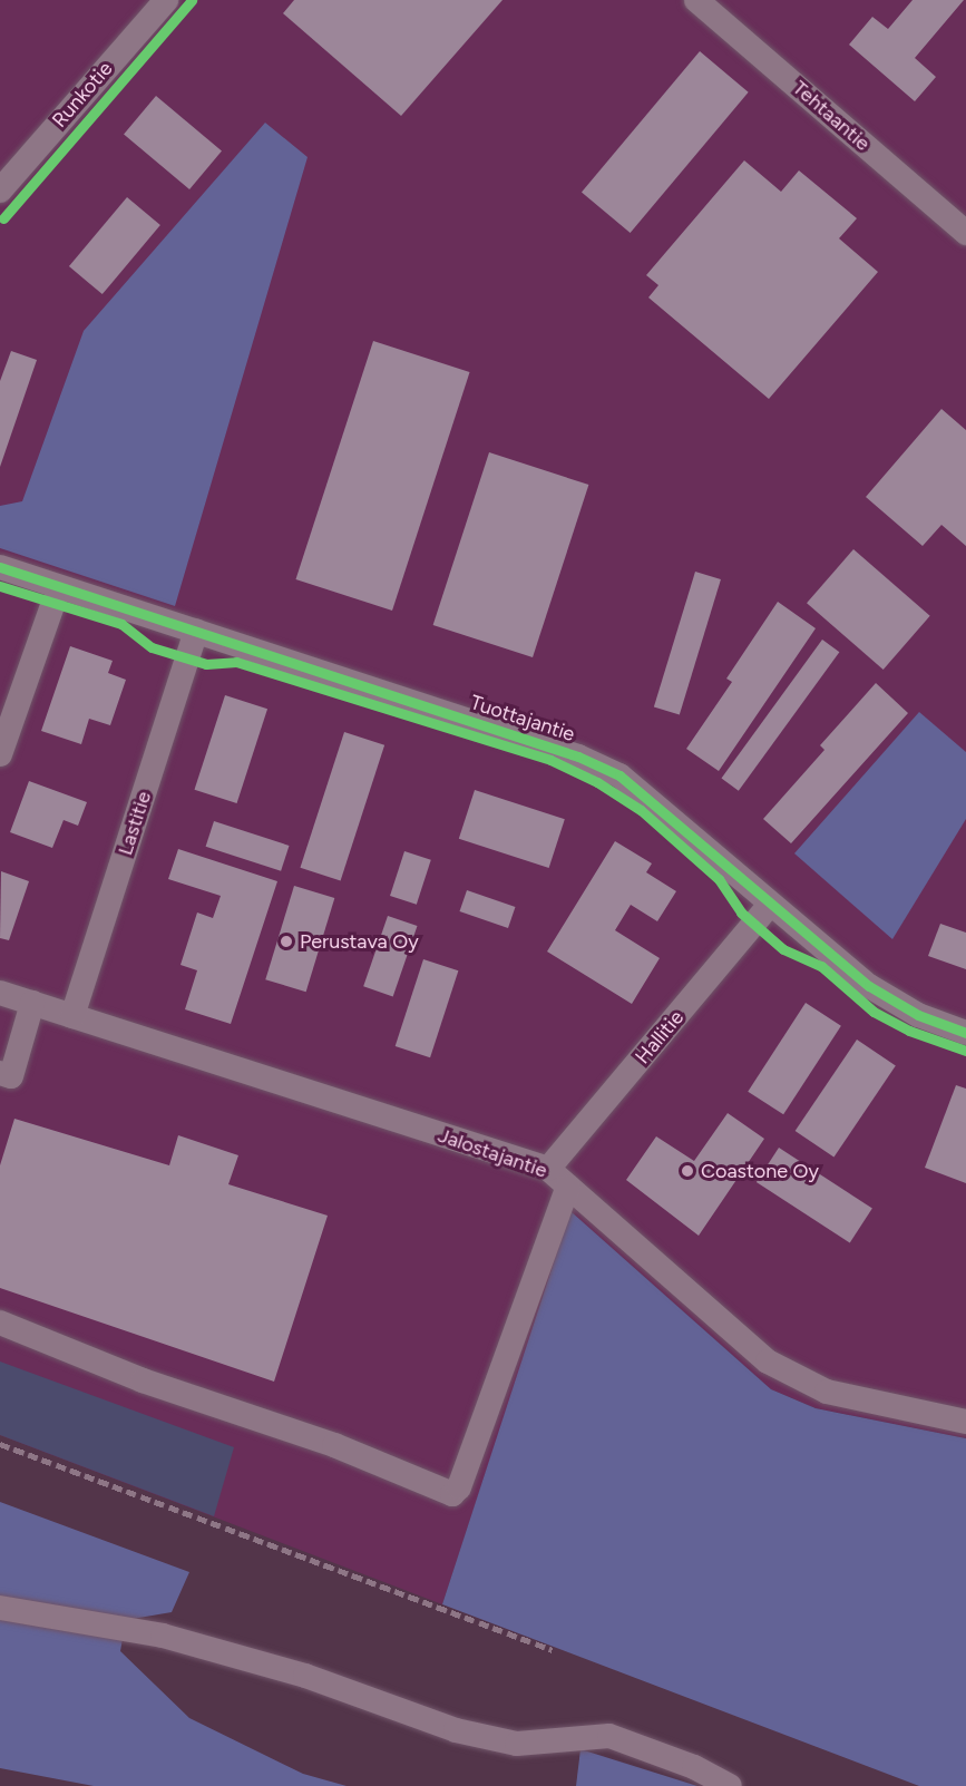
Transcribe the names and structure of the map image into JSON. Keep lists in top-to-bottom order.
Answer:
{
  "streets": {
    "street": [
      "Runkotie",
      "Tehtaantie",
      "Tuottajantie",
      "Lastitie",
      "Hallitie",
      "Jalostajantie"
    ]
  },
  "crossings": [
    ["Tuottajantie", "Lastitie"],
    ["Tuottajantie", "Hallitie"],
    ["Lastitie", "Jalostajantie"],
    ["Hallitie", "Jalostajantie"]
  ],
  "places": ["Perustava Oy", "Coastone Oy"]
}
